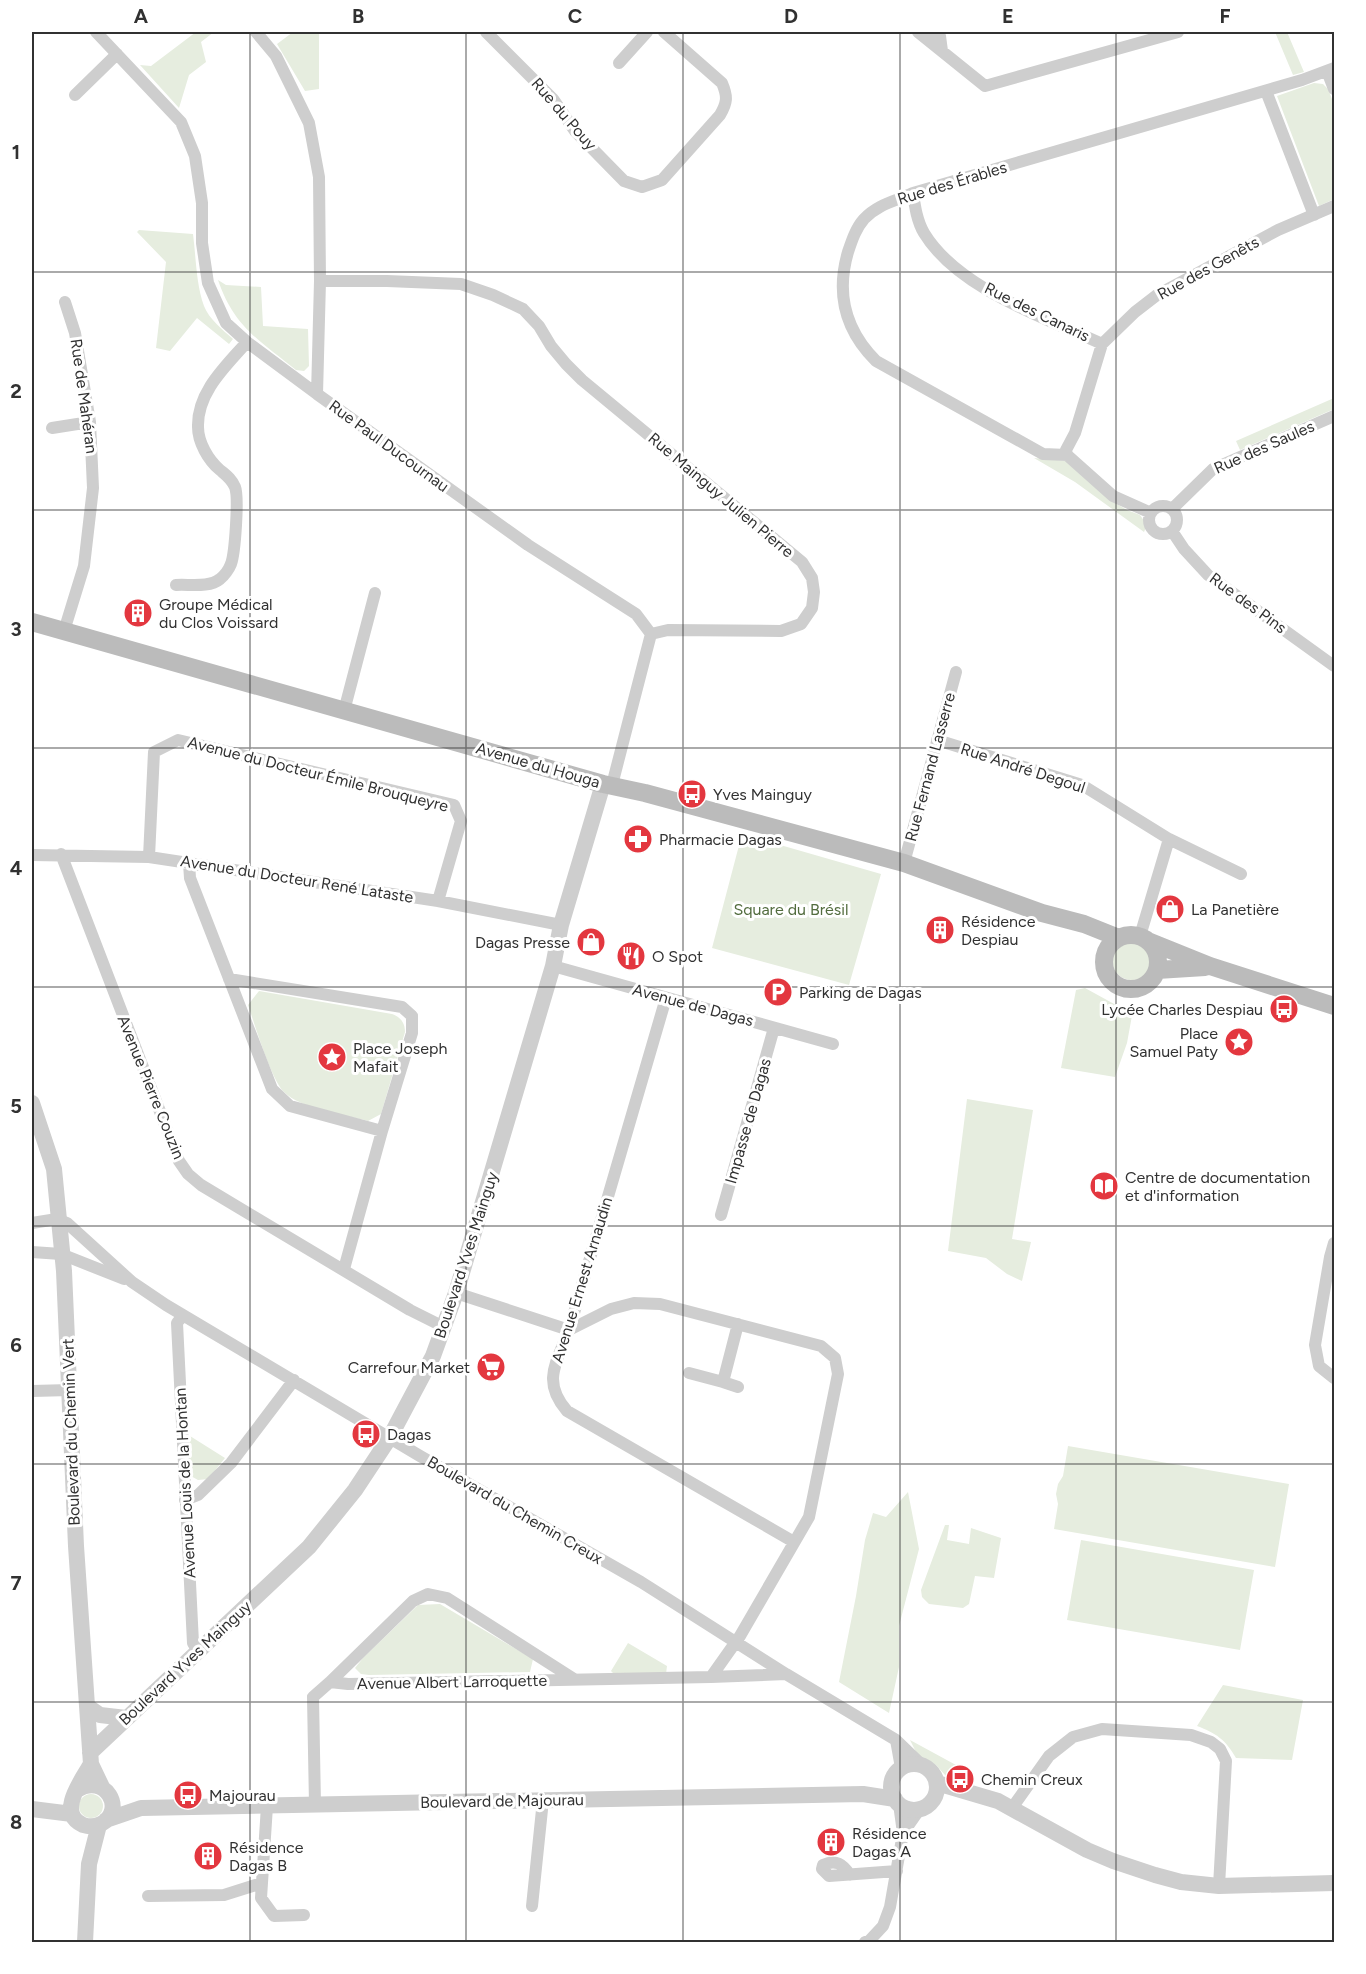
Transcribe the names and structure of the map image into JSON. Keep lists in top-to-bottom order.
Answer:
{
  "streets": {
    "main road": ["Avenue du Houga"],
    "street": [
      "Rue du Pouy",
      "Rue des Érables",
      "Rue des Genêts",
      "Rue des Canaris",
      "Rue de Mahéran",
      "Rue Paul Ducournau",
      "Rue des Saules",
      "Rue Mainguy Julien Pierre",
      "Rue des Pins",
      "Rue Fernand Lasserre",
      "Rue André Degoul",
      "Avenue du Docteur Émile Brouqueyre",
      "Avenue du Docteur René Lataste",
      "Avenue de Dagas",
      "Avenue Pierre Couzin",
      "Impasse de Dagas",
      "Boulevard Yves Mainguy",
      "Avenue Ernest Arnaudin",
      "Boulevard du Chemin Vert",
      "Avenue Louis de la Hontan",
      "Boulevard du Chemin Creux",
      "Avenue Albert Larroquette",
      "Boulevard de Majourau"
    ]
  },
  "crossings": [
    ["Rue des Érables", "Rue des Genêts"],
    ["Rue des Érables", "Rue des Canaris"],
    ["Rue des Genêts", "Rue des Canaris"],
    ["Rue de Mahéran", "Avenue du Houga"],
    ["Rue Paul Ducournau", "Rue Mainguy Julien Pierre"],
    ["Rue des Saules", "Rue des Pins"],
    ["Avenue du Houga", "Rue Fernand Lasserre"],
    ["Avenue du Houga", "Boulevard Yves Mainguy"],
    ["Rue Fernand Lasserre", "Rue André Degoul"],
    ["Avenue du Docteur Émile Brouqueyre", "Avenue du Docteur René Lataste"],
    ["Avenue du Docteur René Lataste", "Avenue Pierre Couzin"],
    ["Avenue du Docteur René Lataste", "Boulevard Yves Mainguy"],
    ["Avenue de Dagas", "Impasse de Dagas"],
    ["Avenue de Dagas", "Boulevard Yves Mainguy"],
    ["Avenue de Dagas", "Avenue Ernest Arnaudin"],
    ["Avenue Pierre Couzin", "Boulevard Yves Mainguy"],
    ["Boulevard Yves Mainguy", "Boulevard du Chemin Vert"],
    ["Boulevard Yves Mainguy", "Avenue Louis de la Hontan"],
    ["Boulevard Yves Mainguy", "Boulevard du Chemin Creux"],
    ["Boulevard du Chemin Vert", "Boulevard du Chemin Creux"],
    ["Boulevard du Chemin Vert", "Boulevard de Majourau"],
    ["Avenue Louis de la Hontan", "Boulevard du Chemin Creux"],
    ["Boulevard du Chemin Creux", "Avenue Albert Larroquette"],
    ["Boulevard du Chemin Creux", "Boulevard de Majourau"],
    ["Avenue Albert Larroquette", "Boulevard de Majourau"]
  ],
  "parks": ["Square du Brésil"],
  "places": {
    "building": [
      "Groupe Médical du Clos Voissard",
      "Résidence Despiau",
      "Résidence Dagas A",
      "Résidence Dagas B"
    ],
    "bus stop": [
      "Yves Mainguy",
      "Lycée Charles Despiau",
      "Dagas",
      "Chemin Creux",
      "Majourau"
    ],
    "pharmacy": ["Pharmacie Dagas"],
    "shop": ["La Panetière", "Dagas Presse"],
    "restaurant": ["O Spot"],
    "parking": ["Parking de Dagas"],
    "place": ["Place Samuel Paty", "Place Joseph Mafait"],
    "library": ["Centre de documentation et d'information"],
    "supermarket": ["Carrefour Market"]
  },
  "grid": {
    "columns": [
      "A",
      "B",
      "C",
      "D",
      "E",
      "F"
    ],
    "rows": [
      "1",
      "2",
      "3",
      "4",
      "5",
      "6",
      "7",
      "8"
    ]
  }
}
